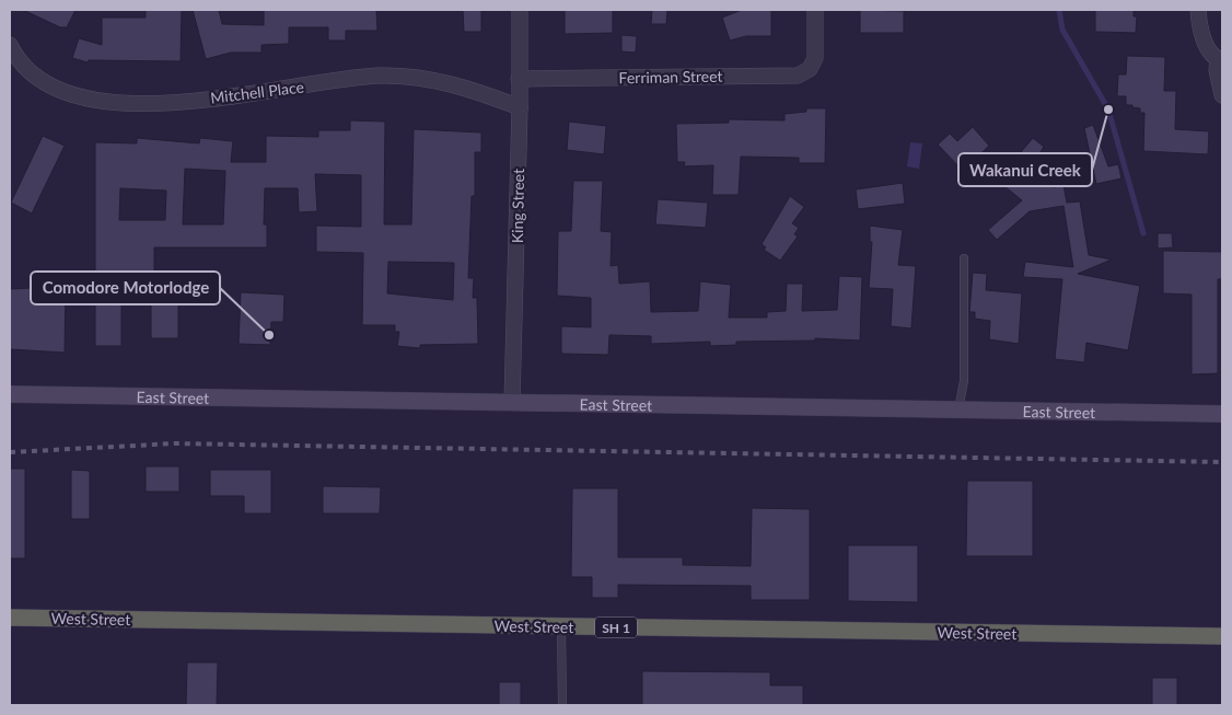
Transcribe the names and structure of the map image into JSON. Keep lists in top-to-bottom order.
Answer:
{
  "streets": {
    "highway": ["West Street", "SH 1"],
    "main road": ["East Street"],
    "street": ["Ferriman Street", "Mitchell Place", "King Street"]
  },
  "crossings": [
    ["Ferriman Street", "King Street"],
    ["Mitchell Place", "King Street"],
    ["King Street", "East Street"]
  ],
  "places": ["Wakanui Creek", "Comodore Motorlodge"]
}
